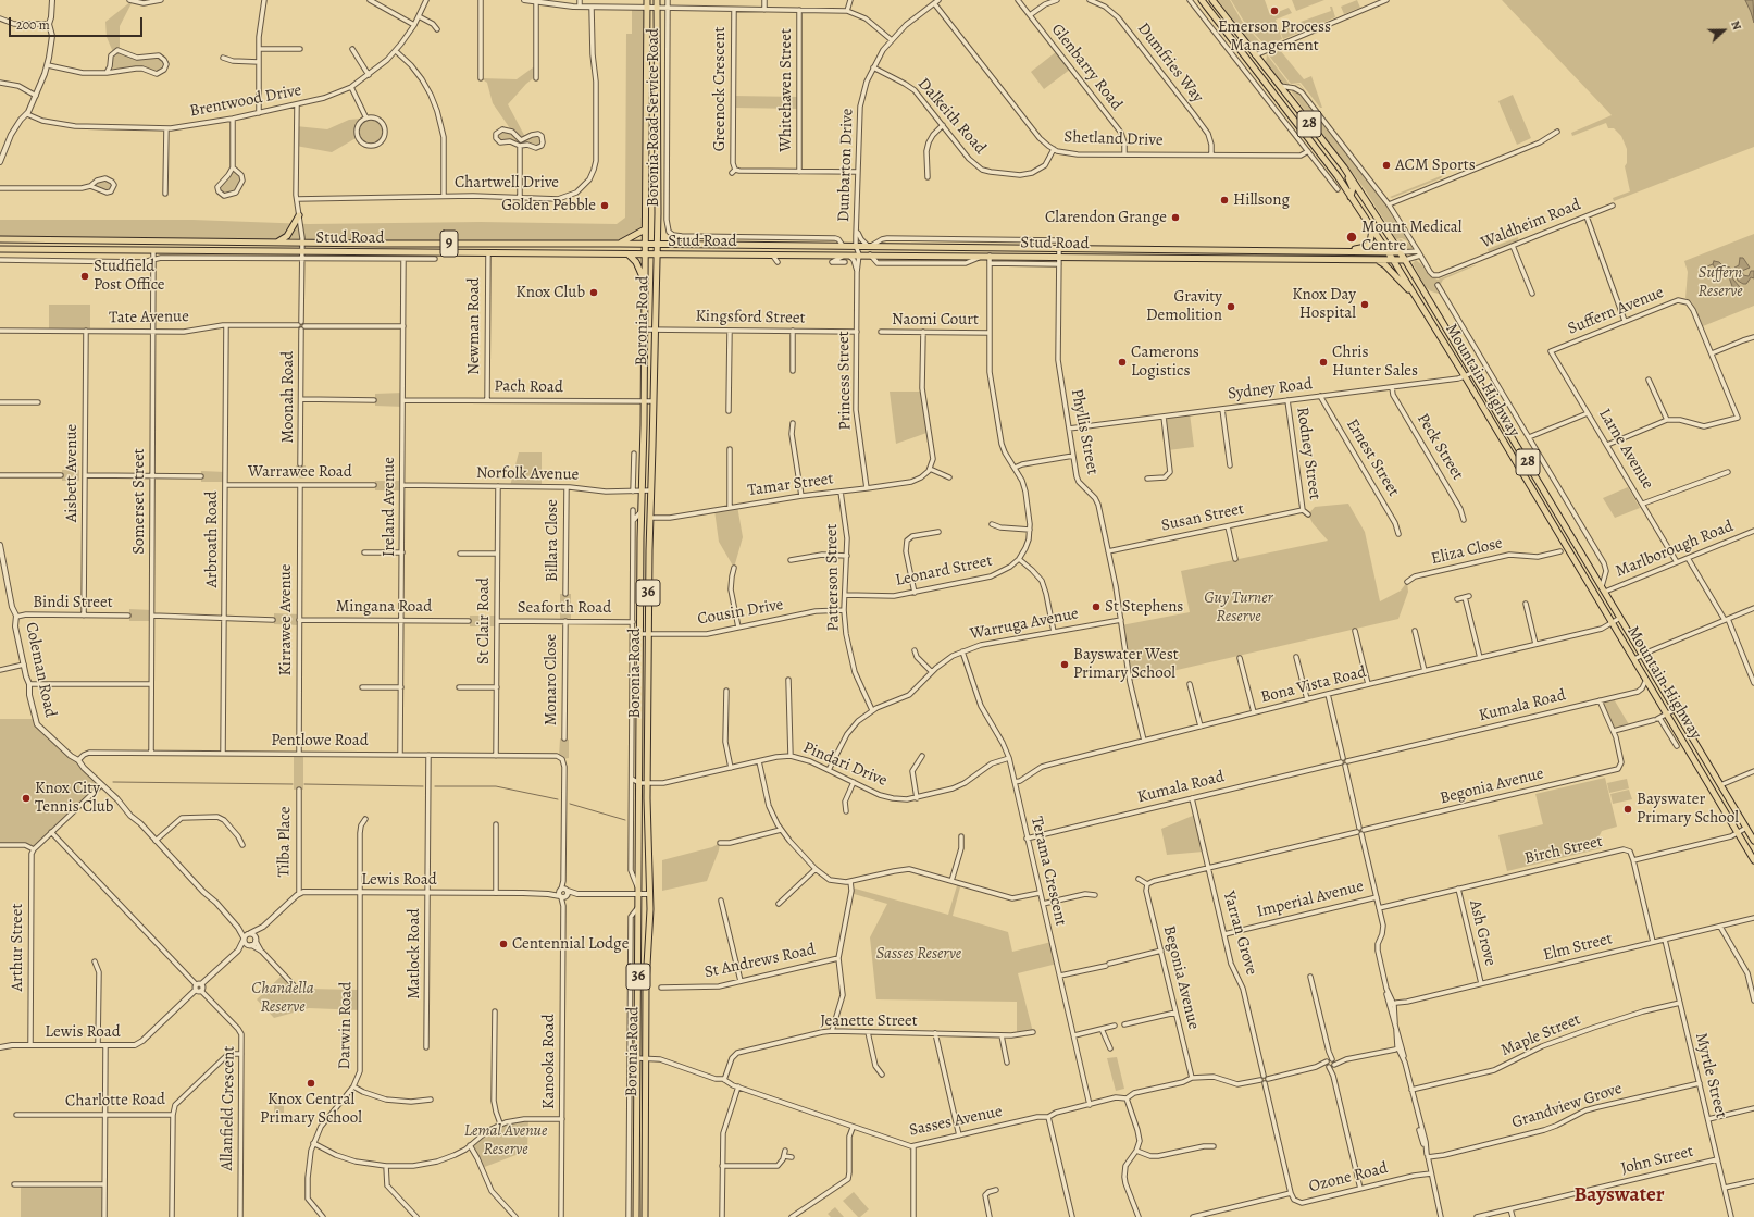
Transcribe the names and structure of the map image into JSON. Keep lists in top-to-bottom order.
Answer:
{
  "streets": {
    "main road": [
      "28",
      "Stud Road",
      "9",
      "Boronia Road",
      "Mountain Highway",
      "36"
    ],
    "street": [
      "Dumfries Way",
      "Glenbarry Road",
      "Greenock Crescent",
      "Whitehaven Street",
      "Brentwood Drive",
      "Dalkeith Road",
      "Boronia Road Service Road",
      "Shetland Drive",
      "Dunbarton Drive",
      "Chartwell Drive",
      "Waldheim Road",
      "Suffern Avenue",
      "Tate Avenue",
      "Kingsford Street",
      "Naomi Court",
      "Newman Road",
      "Princess Street",
      "Pach Road",
      "Sydney Road",
      "Moonah Road",
      "Phyllis Street",
      "Peck Street",
      "Larne Avenue",
      "Rodney Street",
      "Ernest Street",
      "Warrawee Road",
      "Aisbett Avenue",
      "Norfolk Avenue",
      "Tamar Street",
      "Somerset Street",
      "Ireland Avenue",
      "Susan Street",
      "Arbroath Road",
      "Billara Close",
      "Marlborough Road",
      "Eliza Close",
      "Leonard Street",
      "Patterson Street",
      "Bindi Street",
      "Mingana Road",
      "Seaforth Road",
      "Cousin Drive",
      "Kirrawee Avenue",
      "St Clair Road",
      "Warruga Avenue",
      "Coleman Road",
      "Monaro Close",
      "Bona Vista Road",
      "Kumala Road",
      "Pentlowe Road",
      "Pindari Drive",
      "Begonia Avenue",
      "Tilba Place",
      "Birch Street",
      "Terama Crescent",
      "Lewis Road",
      "Imperial Avenue",
      "Yarran Grove",
      "Ash Grove",
      "Arthur Street",
      "Elm Street",
      "Matlock Road",
      "St Andrews Road",
      "Jeanette Street",
      "Darwin Road",
      "Maple Street",
      "Kanooka Road",
      "Myrtle Street",
      "Charlotte Road",
      "Grandview Grove",
      "Allanfield Crescent",
      "Sasses Avenue",
      "John Street",
      "Ozone Road"
    ]
  },
  "crossings": [
    ["Dumfries Way", "Shetland Drive"],
    ["Glenbarry Road", "Shetland Drive"],
    ["Greenock Crescent", "Whitehaven Street"],
    ["Greenock Crescent", "Dunbarton Drive"],
    ["Dalkeith Road", "Shetland Drive"],
    ["Dalkeith Road", "Dunbarton Drive"],
    ["Shetland Drive", "Dunbarton Drive"],
    ["Dunbarton Drive", "Stud Road"],
    ["Dunbarton Drive", "Princess Street"],
    ["Waldheim Road", "Mountain Highway"],
    ["Stud Road", "Boronia Road"],
    ["Stud Road", "Newman Road"],
    ["Stud Road", "Princess Street"],
    ["Stud Road", "Mountain Highway"],
    ["Stud Road", "Phyllis Street"],
    ["Stud Road", "Somerset Street"],
    ["Stud Road", "Ireland Avenue"],
    ["Stud Road", "Leonard Street"],
    ["Suffern Avenue", "Larne Avenue"],
    ["Tate Avenue", "Aisbett Avenue"],
    ["Tate Avenue", "Somerset Street"],
    ["Tate Avenue", "Arbroath Road"],
    ["Kingsford Street", "Boronia Road"],
    ["Kingsford Street", "Princess Street"],
    ["Naomi Court", "Leonard Street"],
    ["Boronia Road", "Pach Road"],
    ["Boronia Road", "Norfolk Avenue"],
    ["Boronia Road", "Tamar Street"],
    ["Boronia Road", "Cousin Drive"],
    ["Boronia Road", "Pindari Drive"],
    ["Boronia Road", "Lewis Road"],
    ["Boronia Road", "Sasses Avenue"],
    ["Newman Road", "Pach Road"],
    ["Princess Street", "Tamar Street"],
    ["Mountain Highway", "Sydney Road"],
    ["Mountain Highway", "Marlborough Road"],
    ["Mountain Highway", "Bona Vista Road"],
    ["Mountain Highway", "Kumala Road"],
    ["Pach Road", "Ireland Avenue"],
    ["Sydney Road", "Phyllis Street"],
    ["Sydney Road", "Peck Street"],
    ["Sydney Road", "Rodney Street"],
    ["Sydney Road", "Ernest Street"],
    ["Phyllis Street", "Susan Street"],
    ["Phyllis Street", "Warruga Avenue"],
    ["Phyllis Street", "Bona Vista Road"],
    ["Larne Avenue", "Marlborough Road"],
    ["Rodney Street", "Susan Street"],
    ["Warrawee Road", "Arbroath Road"],
    ["Warrawee Road", "Kirrawee Avenue"],
    ["Aisbett Avenue", "Bindi Street"],
    ["Norfolk Avenue", "Ireland Avenue"],
    ["Norfolk Avenue", "Billara Close"],
    ["Norfolk Avenue", "St Clair Road"],
    ["Tamar Street", "Patterson Street"],
    ["Somerset Street", "Pentlowe Road"],
    ["Ireland Avenue", "Mingana Road"],
    ["Ireland Avenue", "Pentlowe Road"],
    ["Arbroath Road", "Pentlowe Road"],
    ["Leonard Street", "Patterson Street"],
    ["Patterson Street", "Cousin Drive"],
    ["Patterson Street", "Warruga Avenue"],
    ["Bindi Street", "Coleman Road"],
    ["Mingana Road", "Kirrawee Avenue"],
    ["Seaforth Road", "St Clair Road"],
    ["Seaforth Road", "Monaro Close"],
    ["Kirrawee Avenue", "Pentlowe Road"],
    ["St Clair Road", "Pentlowe Road"],
    ["Warruga Avenue", "Pindari Drive"],
    ["Warruga Avenue", "Terama Crescent"],
    ["Coleman Road", "Pentlowe Road"],
    ["Bona Vista Road", "Terama Crescent"],
    ["Kumala Road", "Terama Crescent"],
    ["Kumala Road", "Yarran Grove"],
    ["Pentlowe Road", "Matlock Road"],
    ["Pindari Drive", "Terama Crescent"],
    ["Begonia Avenue", "Sasses Avenue"],
    ["Tilba Place", "Lewis Road"],
    ["Birch Street", "Ash Grove"],
    ["Terama Crescent", "Sasses Avenue"],
    ["Lewis Road", "Arthur Street"],
    ["Lewis Road", "Matlock Road"],
    ["Lewis Road", "Darwin Road"],
    ["Lewis Road", "Kanooka Road"],
    ["Lewis Road", "Allanfield Crescent"],
    ["Imperial Avenue", "Yarran Grove"],
    ["Ash Grove", "Elm Street"],
    ["Elm Street", "Myrtle Street"],
    ["Jeanette Street", "Sasses Avenue"],
    ["Maple Street", "Myrtle Street"],
    ["Myrtle Street", "Grandview Grove"],
    ["Myrtle Street", "John Street"],
    ["Charlotte Road", "Allanfield Crescent"]
  ],
  "districts": ["Bayswater"],
  "parks": [
    "Suffern Reserve",
    "Guy Turner Reserve",
    "Sasses Reserve",
    "Chandella Reserve",
    "Lemal Avenue Reserve"
  ],
  "places": [
    "Emerson Process Management",
    "ACM Sports",
    "Hillsong",
    "Golden Pebble",
    "Clarendon Grange",
    "Mount Medical Centre",
    "Studfield Post Office",
    "Knox Club",
    "Knox Day Hospital",
    "Gravity Demolition",
    "Camerons Logistics",
    "Chris Hunter Sales",
    "St Stephens",
    "Bayswater West Primary School",
    "Knox City Tennis Club",
    "Bayswater Primary School",
    "Centennial Lodge",
    "Knox Central Primary School"
  ],
  "scale_bar": "200 m",
  "north": "right"
}
